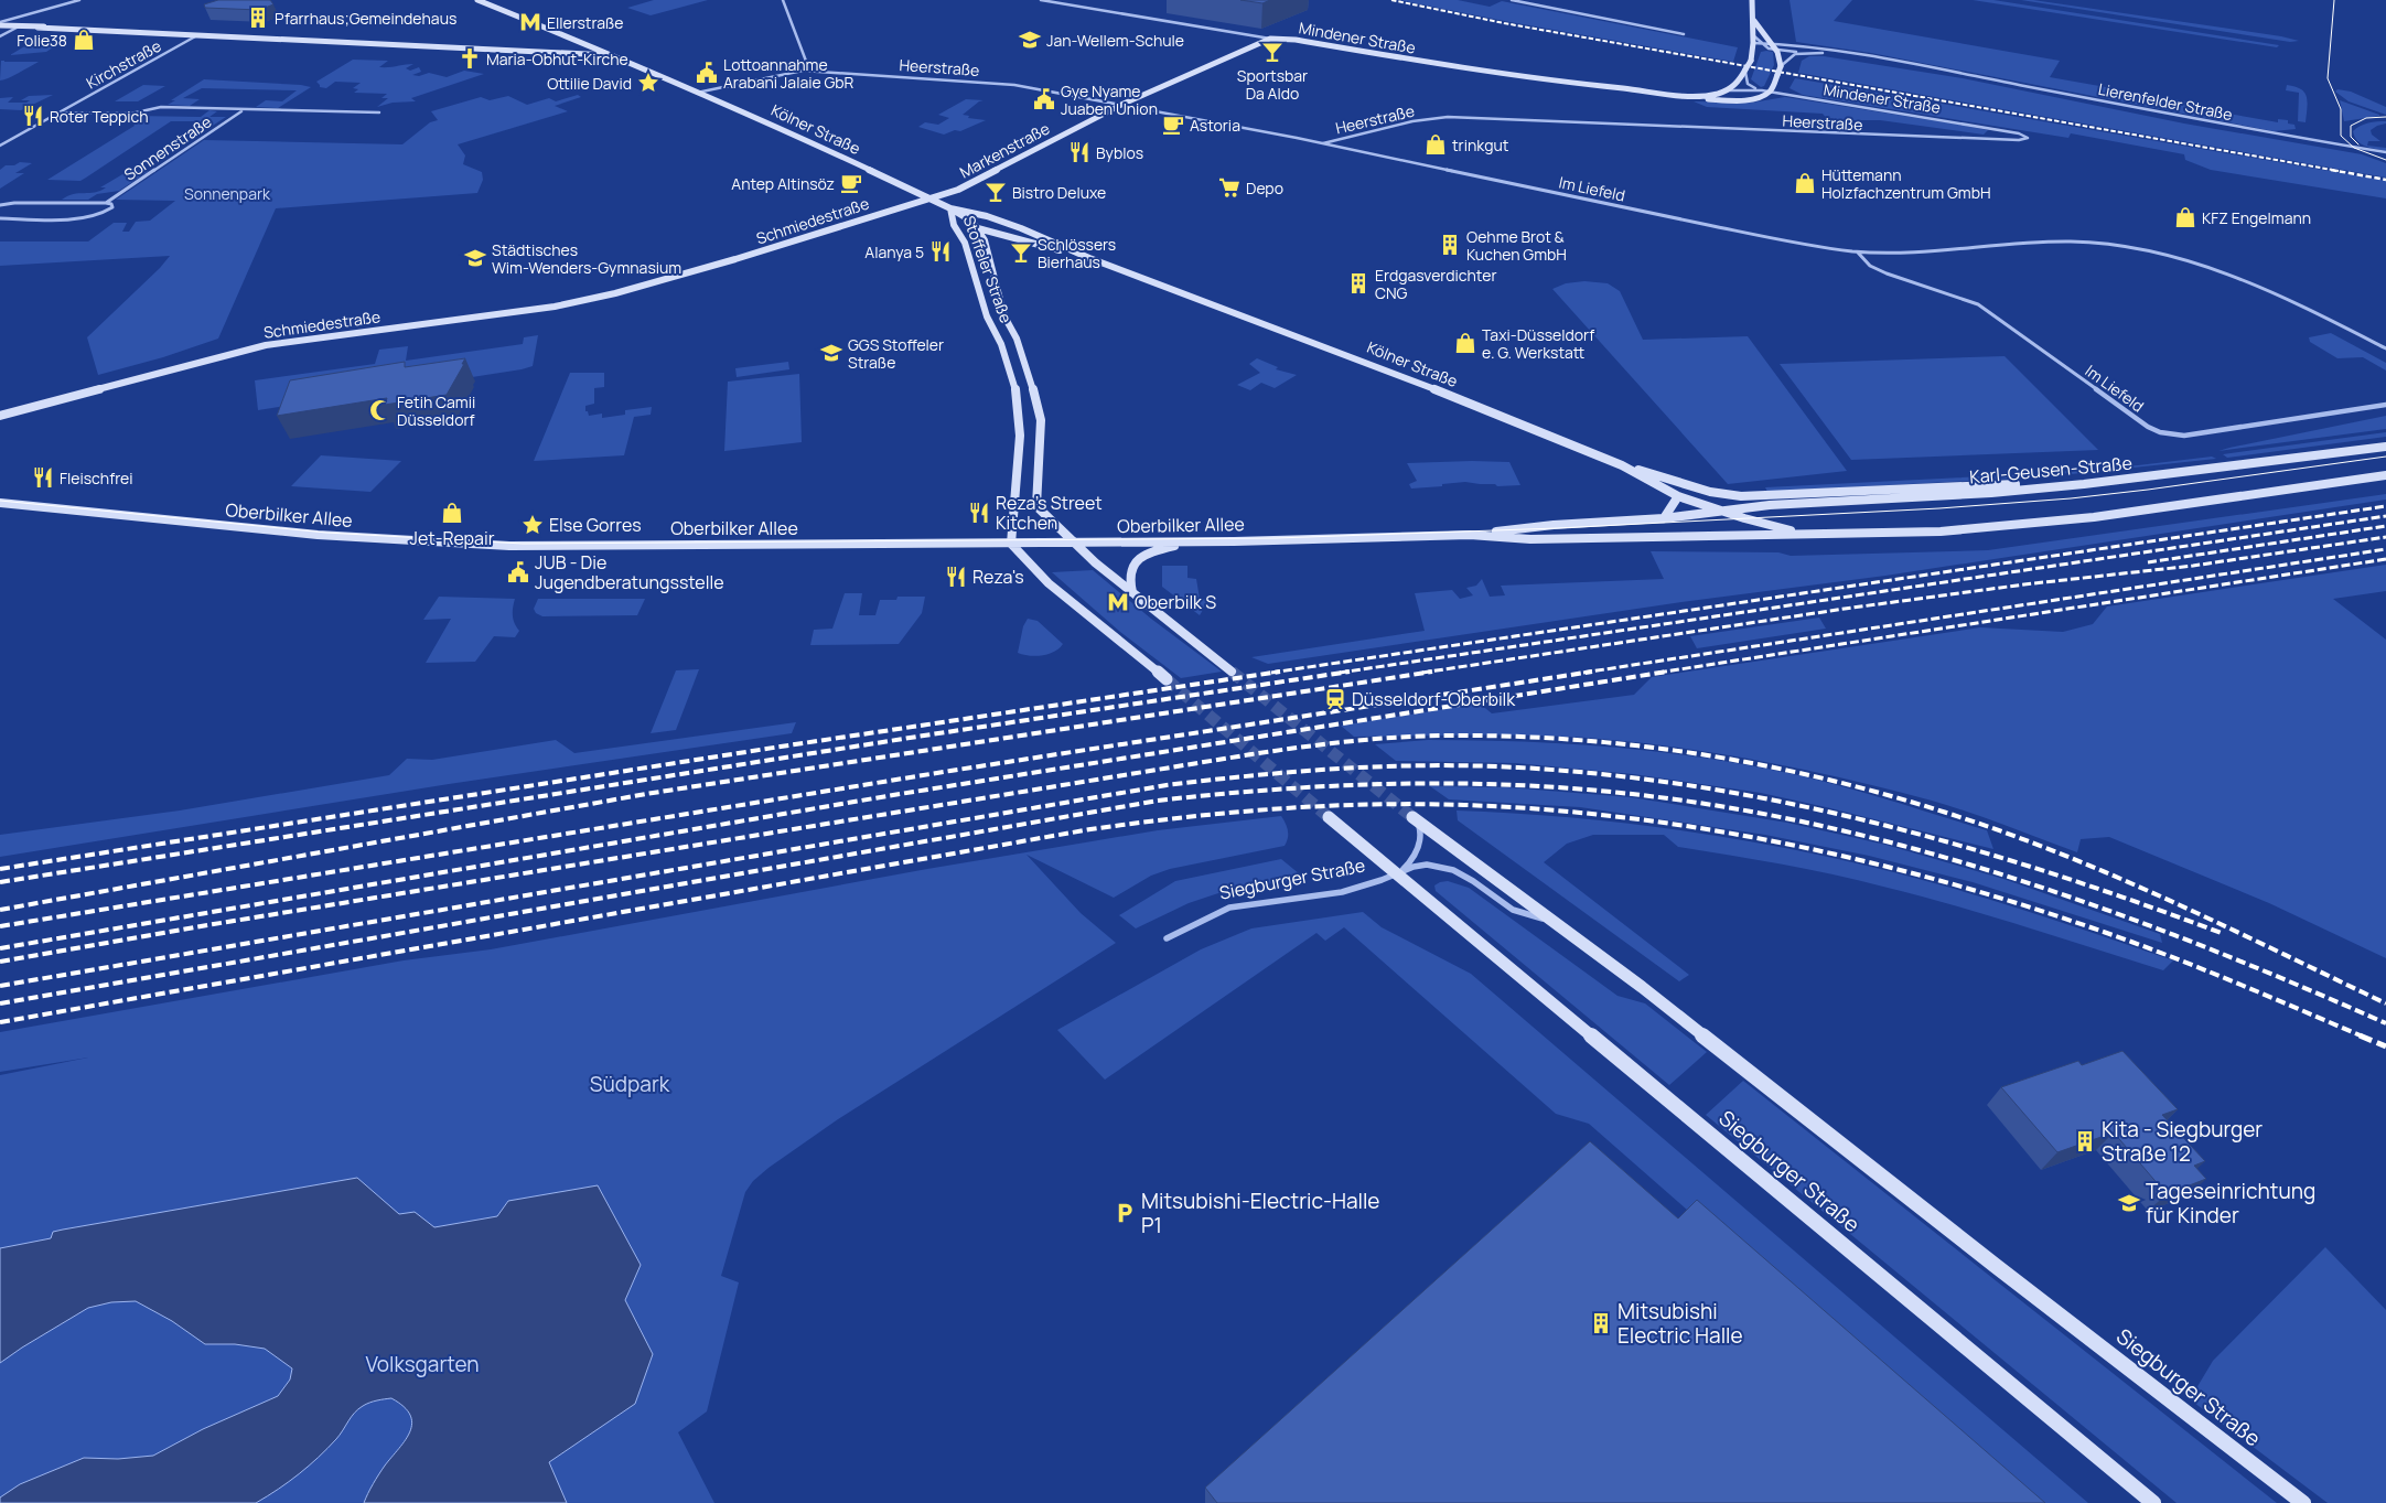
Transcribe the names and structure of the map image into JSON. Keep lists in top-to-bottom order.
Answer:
{
  "streets": {
    "main road": [
      "Mindener Straße",
      "Kölner Straße",
      "Markenstraße",
      "Schmiedestraße",
      "Stoffeler Straße",
      "Karl-Geusen-Straße",
      "Oberbilker Allee",
      "Siegburger Straße"
    ],
    "street": [
      "Kirchstraße",
      "Heerstraße",
      "Lierenfelder Straße",
      "Sonnenstraße",
      "Im Liefeld"
    ]
  },
  "crossings": [
    ["Mindener Straße", "Heerstraße"],
    ["Mindener Straße", "Lierenfelder Straße"],
    ["Mindener Straße", "Markenstraße"],
    ["Kirchstraße", "Sonnenstraße"],
    ["Heerstraße", "Kölner Straße"],
    ["Heerstraße", "Markenstraße"],
    ["Heerstraße", "Im Liefeld"],
    ["Kölner Straße", "Markenstraße"],
    ["Kölner Straße", "Schmiedestraße"],
    ["Kölner Straße", "Stoffeler Straße"],
    ["Kölner Straße", "Karl-Geusen-Straße"],
    ["Markenstraße", "Schmiedestraße"],
    ["Stoffeler Straße", "Oberbilker Allee"],
    ["Karl-Geusen-Straße", "Oberbilker Allee"]
  ],
  "parks": ["Sonnenpark", "Südpark", "Volksgarten"],
  "places": {
    "building": [
      "Pfarrhaus;Gemeindehaus",
      "Oehme Brot & Kuchen GmbH",
      "Erdgasverdichter CNG",
      "Kita - Siegburger Straße 12",
      "Mitsubishi Electric Halle"
    ],
    "metro station": ["Ellerstraße", "Oberbilk S"],
    "shop": [
      "Folie38",
      "trinkgut",
      "Hüttemann Holzfachzentrum GmbH",
      "KFZ Engelmann",
      "Taxi-Düsseldorf e. G. Werkstatt",
      "Jet-Repair"
    ],
    "school or university": [
      "Jan-Wellem-Schule",
      "Städtisches Wim-Wenders-Gymnasium",
      "GGS Stoffeler Straße",
      "Tageseinrichtung für Kinder"
    ],
    "bar": ["Sportsbar Da Aldo", "Bistro Deluxe", "Schlössers Bierhaus"],
    "church": ["Maria-Obhut-Kirche"],
    "public building": ["Lottoannahme Arabani Jalaie GbR", "Gye Nyame Juaben Union", "JUB - Die Jugendberatungsstelle"],
    "place": ["Ottilie David", "Else Gorres"],
    "restaurant": [
      "Roter Teppich",
      "Byblos",
      "Alanya 5",
      "Fleischfrei",
      "Reza's Street Kitchen",
      "Reza's"
    ],
    "cafe": ["Astoria", "Antep Altinsöz"],
    "supermarket": ["Depo"],
    "mosque": ["Fetih Camii Düsseldorf"],
    "station": ["Düsseldorf-Oberbilk"],
    "parking": ["Mitsubishi-Electric-Halle P1"]
  }
}
